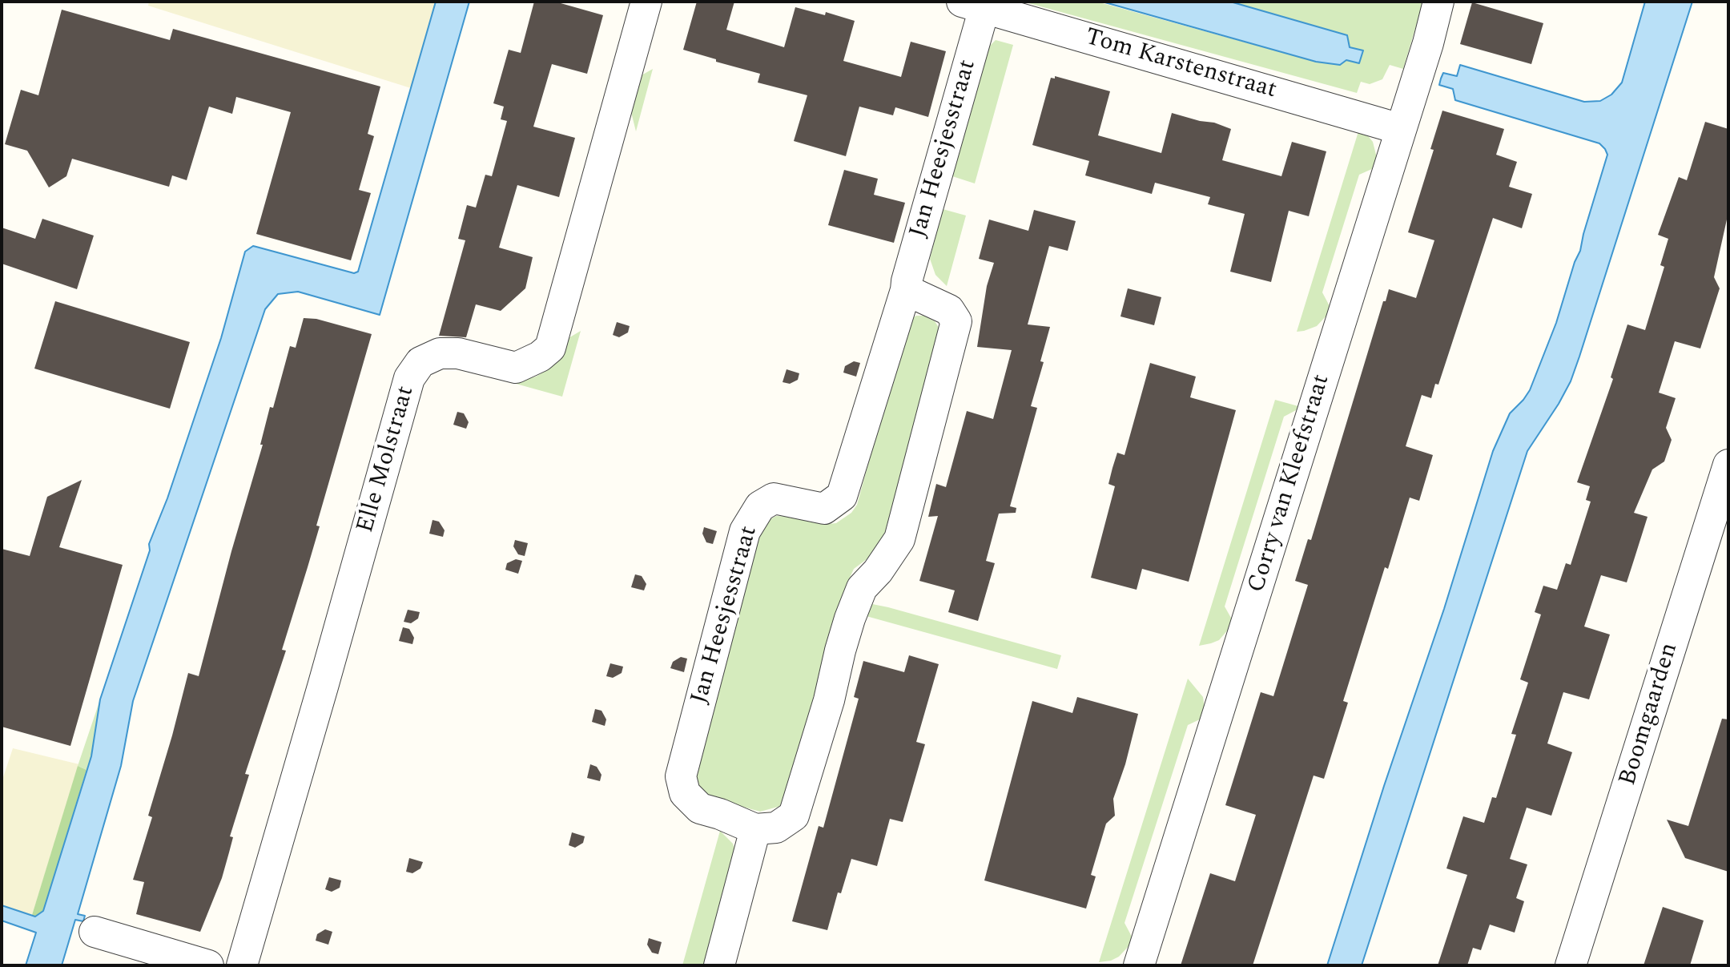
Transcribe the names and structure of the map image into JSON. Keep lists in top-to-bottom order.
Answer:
{
  "streets": {
    "street": [
      "Tom Karstenstraat",
      "Jan Heesjesstraat",
      "Elle Molstraat",
      "Corry van Kleefstraat",
      "Boomgaarden"
    ]
  },
  "crossings": [
    ["Tom Karstenstraat", "Jan Heesjesstraat"],
    ["Tom Karstenstraat", "Corry van Kleefstraat"]
  ]
}
